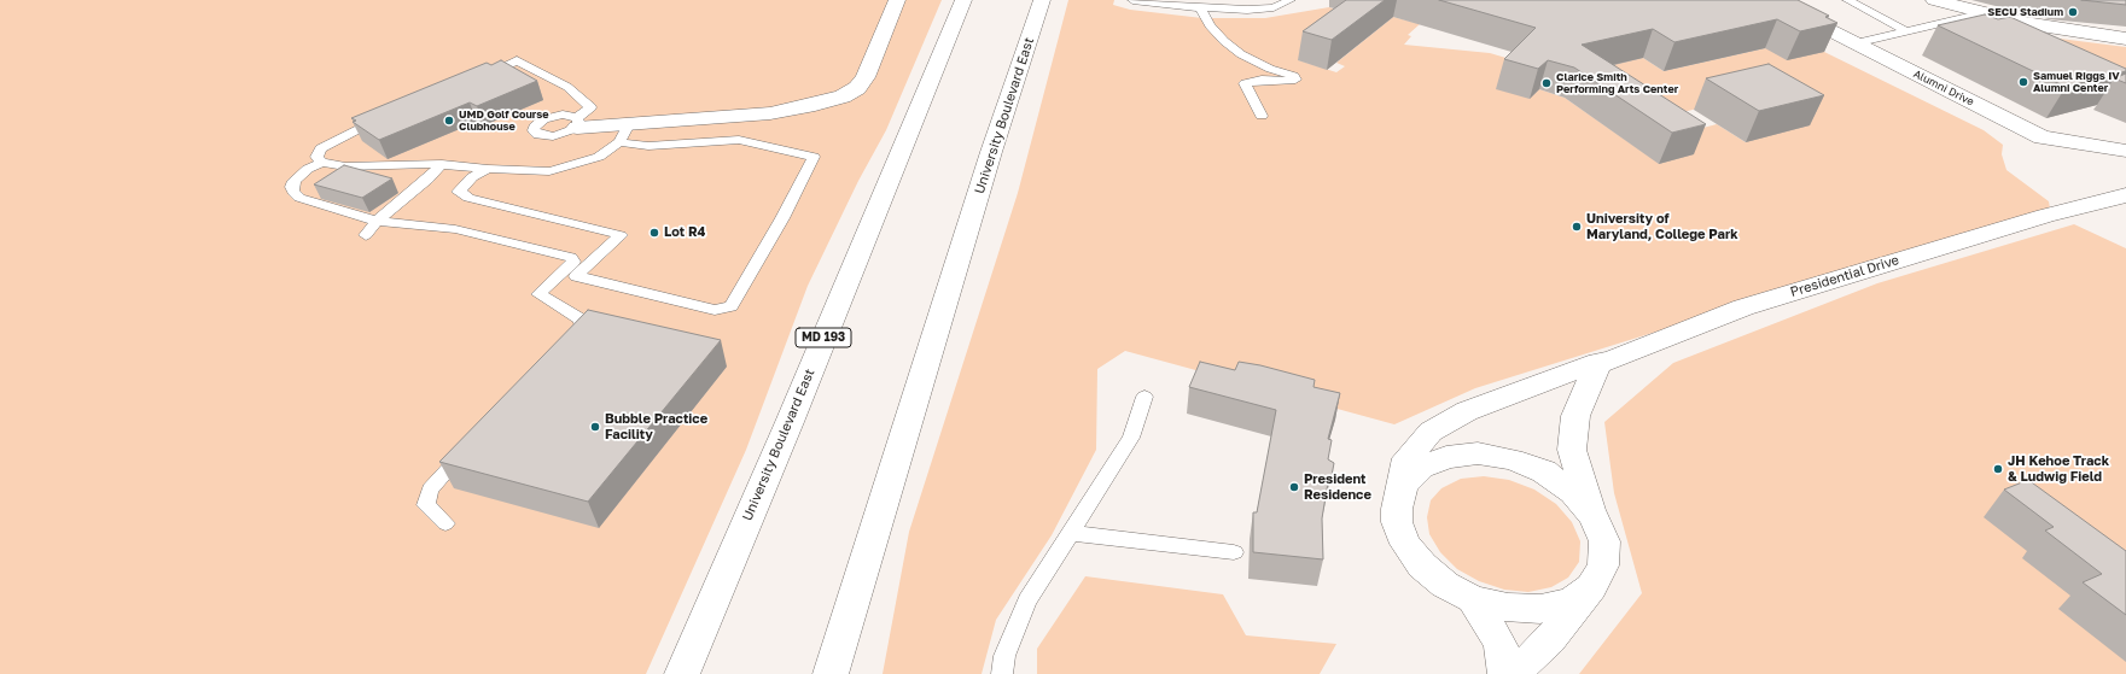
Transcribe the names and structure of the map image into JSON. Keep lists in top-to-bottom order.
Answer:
{
  "streets": {
    "street": [
      "Alumni Drive",
      "University Boulevard East",
      "Presidential Drive",
      "MD 193"
    ]
  },
  "places": [
    "SECU Stadium",
    "Samuel Riggs IV Alumni Center",
    "Clarice Smith Performing Arts Center",
    "UMD Golf Course Clubhouse",
    "University of Maryland, College Park",
    "Lot R4",
    "Bubble Practice Facility",
    "JH Kehoe Track & Ludwig Field",
    "President Residence"
  ]
}
